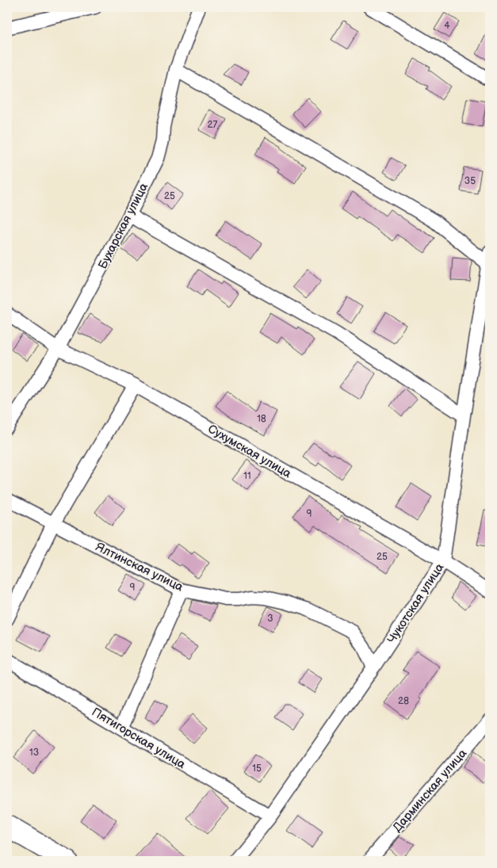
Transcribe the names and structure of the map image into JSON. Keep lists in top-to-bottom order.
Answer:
{
  "streets": {
    "street": [
      "Бухарская улица",
      "Сухумская улица",
      "Ялтинская улица",
      "Чукотская улица",
      "Пятигорская улица",
      "Дарминская улица"
    ]
  },
  "crossings": [
    ["Бухарская улица", "Сухумская улица"],
    ["Сухумская улица", "Чукотская улица"],
    ["Ялтинская улица", "Чукотская улица"],
    ["Чукотская улица", "Пятигорская улица"]
  ],
  "house_numbers": [
    "4",
    "27",
    "35",
    "25",
    "18",
    "11",
    "9",
    "25",
    "9",
    "3",
    "28",
    "13",
    "15"
  ]
}
